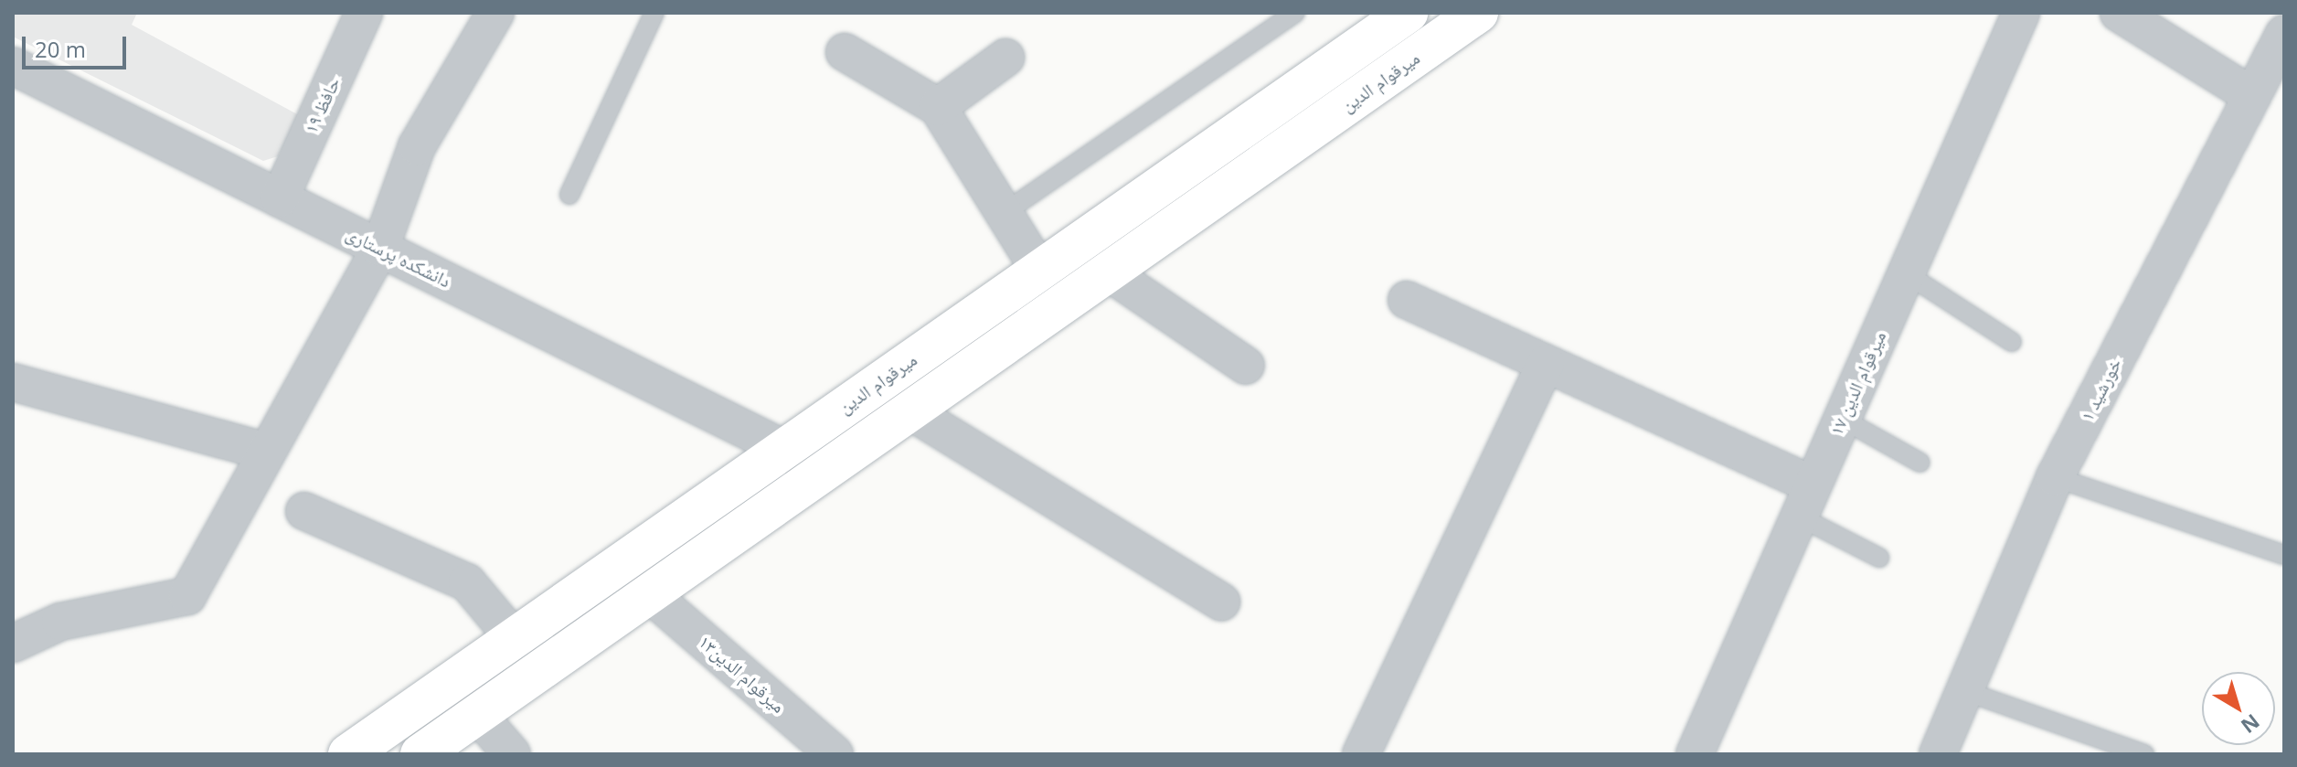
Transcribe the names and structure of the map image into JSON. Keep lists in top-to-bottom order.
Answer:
{
  "streets": {
    "main road": ["میرقوام الدین"],
    "street": [
      "حافظ ۱۹",
      "دانشکده پرستاری",
      "میرقوام الدین ۱۷",
      "خورشید ۱",
      "میرقوام الدین۱۳"
    ]
  },
  "crossings": [
    ["میرقوام الدین", "دانشکده پرستاری"],
    ["میرقوام الدین", "میرقوام الدین۱۳"],
    ["حافظ ۱۹", "دانشکده پرستاری"]
  ],
  "scale_bar": "20 m",
  "north": "bottom right"
}
